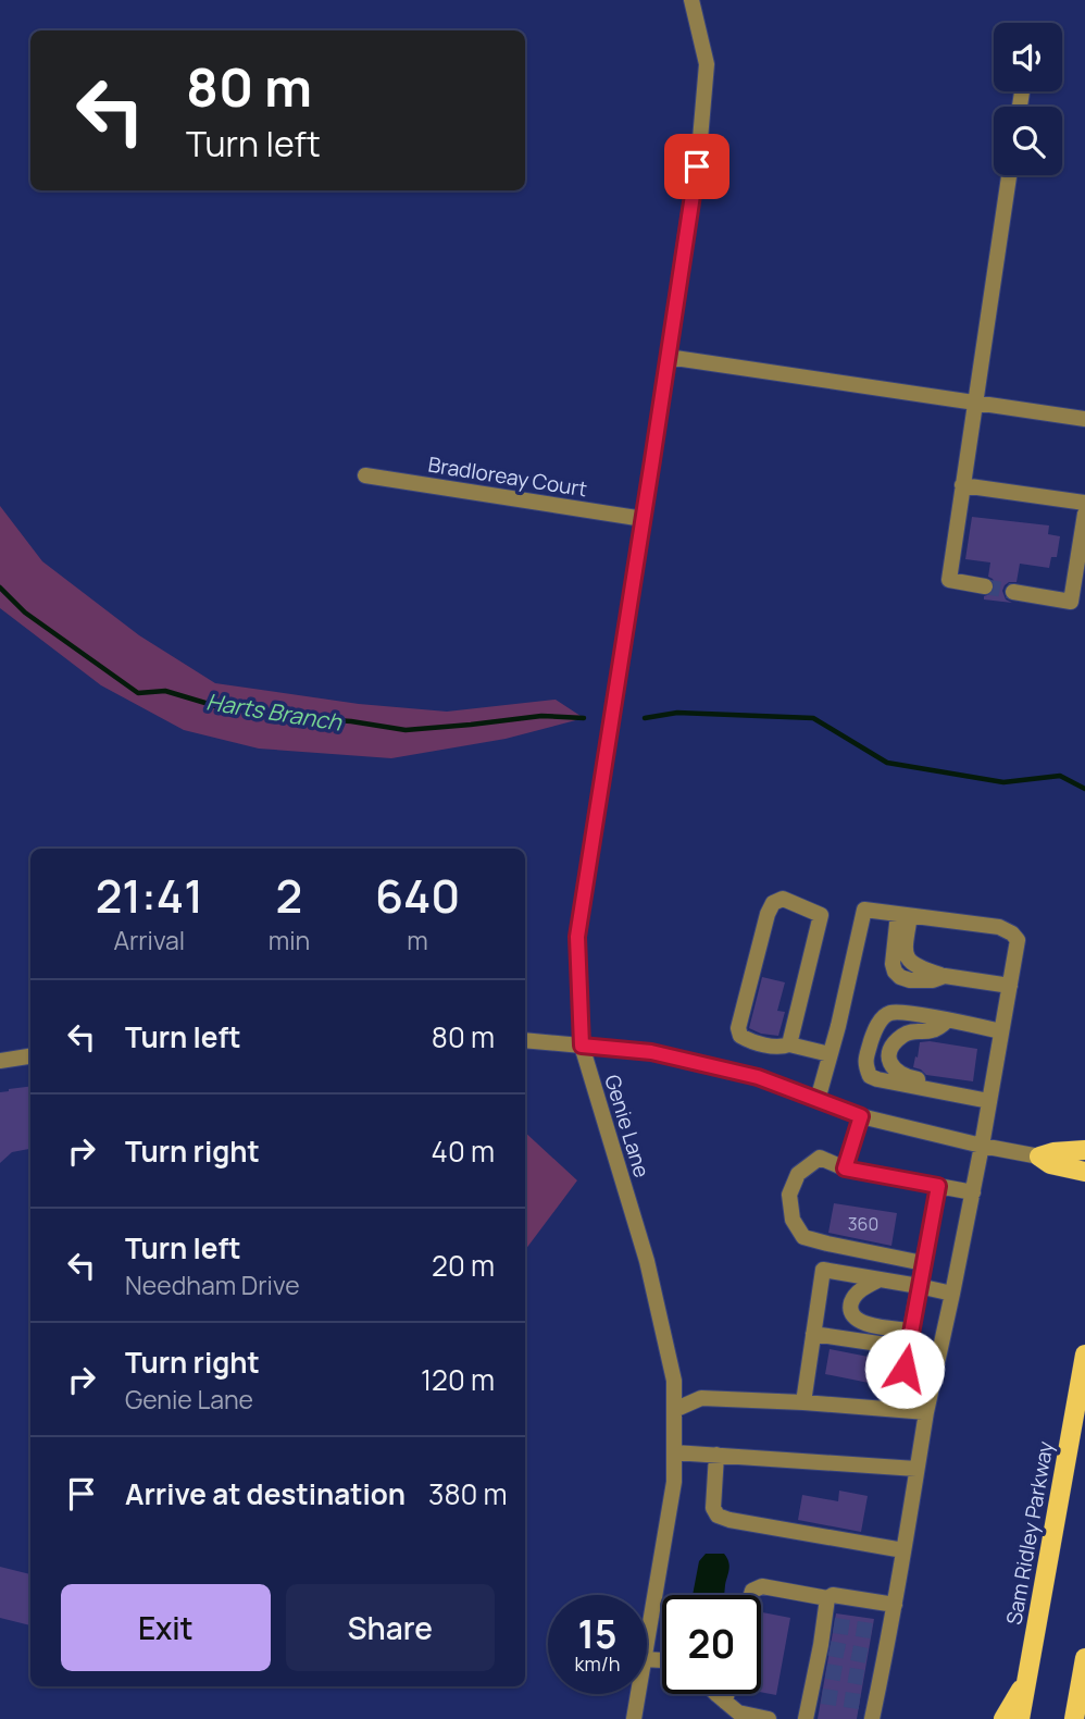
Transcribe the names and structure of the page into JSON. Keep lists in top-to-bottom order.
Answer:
{
  "streets": {
    "main road": ["Sam Ridley Parkway"],
    "street": ["Bradloreay Court", "Genie Lane"]
  },
  "crossings": [
    ["Bradloreay Court", "Genie Lane"]
  ],
  "water": ["Harts Branch"],
  "house_numbers": ["360"],
  "page": {
    "turn": ["80 m", "Turn left"],
    "eta": [
      "21:41",
      "Arrival",
      "2",
      "min",
      "640",
      "m"
    ],
    "list": [
      {
        "name": "Turn left",
        "value": "80 m"
      },
      {
        "name": "Turn right",
        "value": "40 m"
      },
      {
        "name": "Turn left",
        "note": "Needham Drive",
        "value": "20 m"
      },
      {
        "name": "Turn right",
        "note": "Genie Lane",
        "value": "120 m"
      },
      {
        "name": "Arrive at destination",
        "value": "380 m"
      }
    ],
    "buttons": ["Exit", "Share"],
    "speed": "15 km/h",
    "limit": "20"
  }
}
